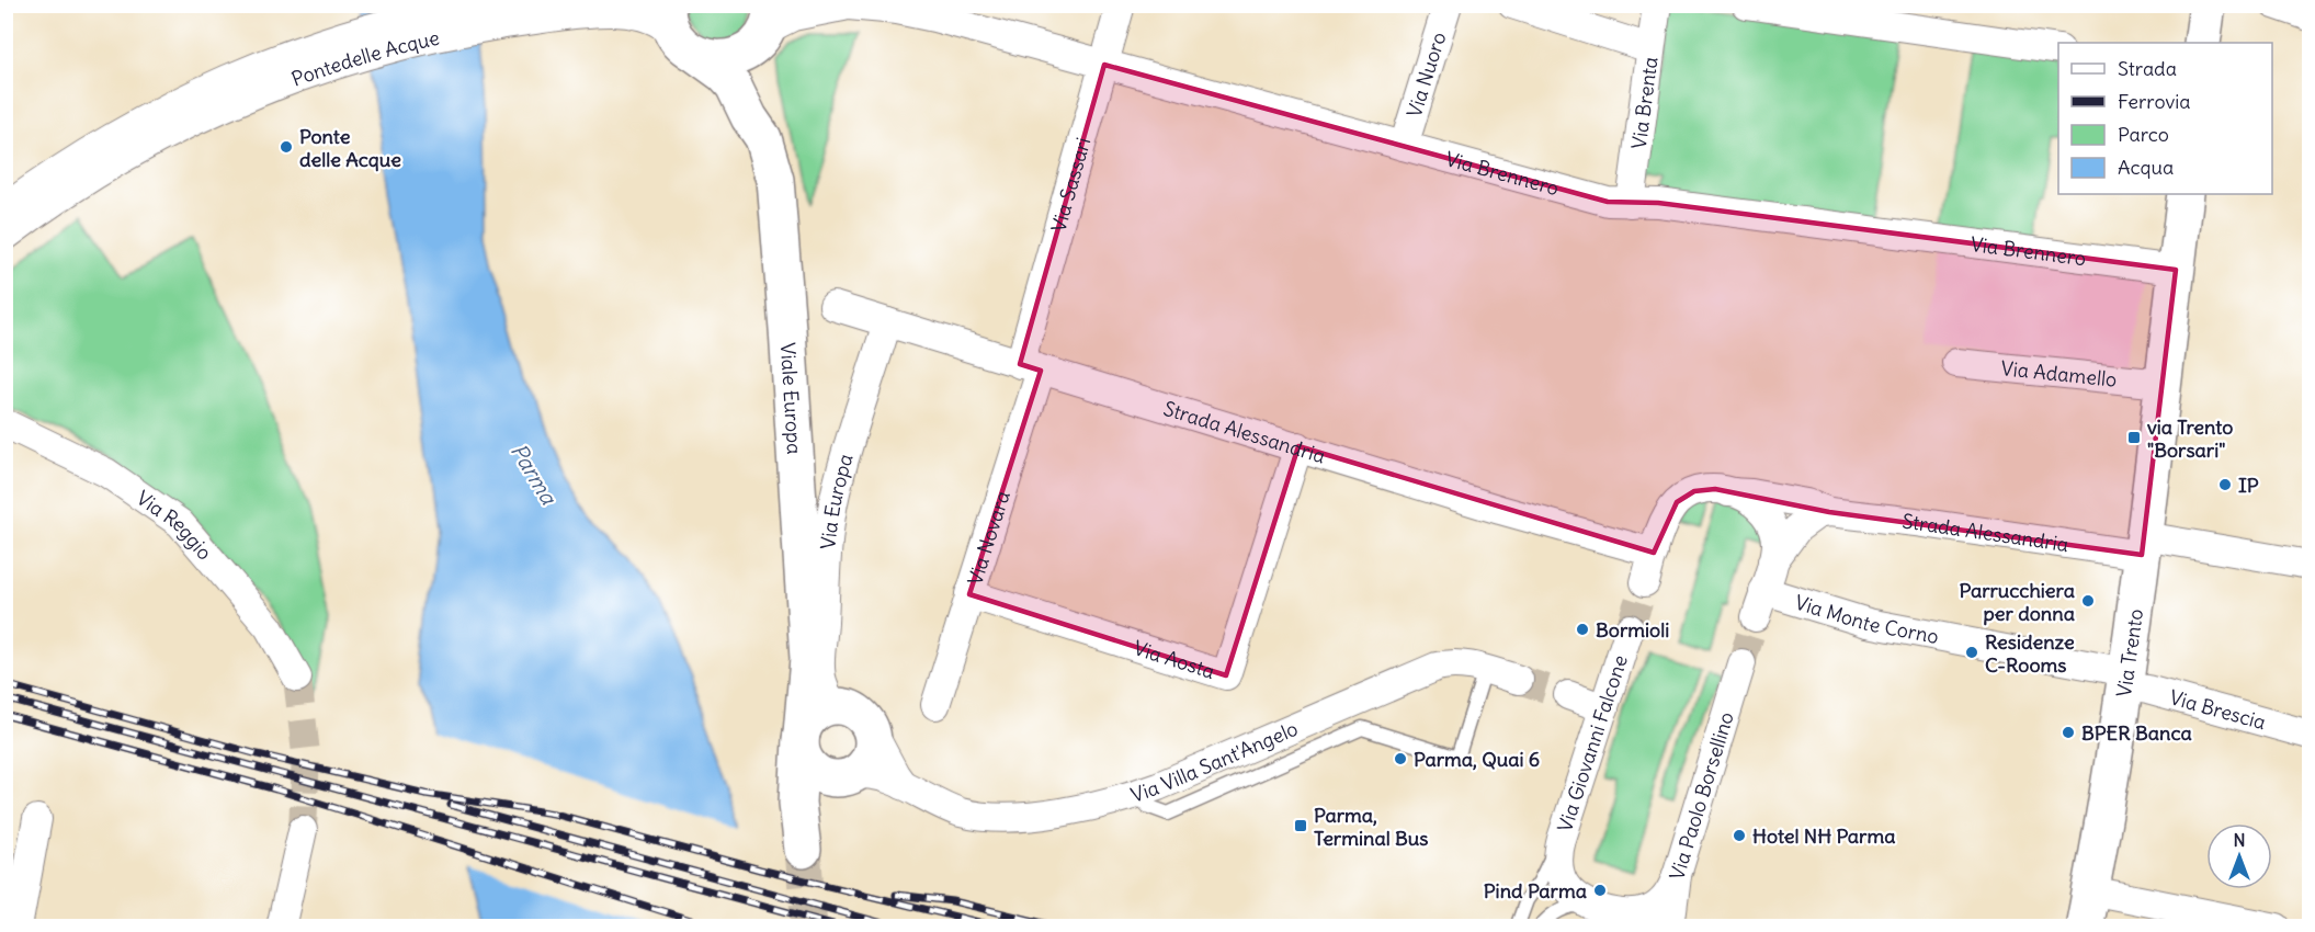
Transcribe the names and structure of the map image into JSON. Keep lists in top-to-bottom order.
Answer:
{
  "streets": {
    "main road": ["Viale Europa", "Via Europa", "Via Trento"],
    "street": [
      "Pontedelle Acque",
      "Via Nuoro",
      "Via Brenta",
      "Via Brennero",
      "Via Sassari",
      "Via Adamello",
      "Strada Alessandria",
      "Via Reggio",
      "Via Novara",
      "Via Monte Corno",
      "Via Aosta",
      "Via Brescia",
      "Via Giovanni Falcone",
      "Via Villa Sant'Angelo",
      "Via Paolo Borsellino"
    ]
  },
  "crossings": [
    ["Pontedelle Acque", "Viale Europa"],
    ["Via Nuoro", "Via Brennero"],
    ["Via Brenta", "Via Brennero"],
    ["Via Brennero", "Via Sassari"],
    ["Via Brennero", "Viale Europa"],
    ["Via Brennero", "Via Trento"],
    ["Via Sassari", "Strada Alessandria"],
    ["Via Sassari", "Via Novara"],
    ["Via Adamello", "Via Trento"],
    ["Viale Europa", "Via Europa"],
    ["Strada Alessandria", "Via Europa"],
    ["Strada Alessandria", "Via Novara"],
    ["Strada Alessandria", "Via Trento"],
    ["Strada Alessandria", "Via Aosta"],
    ["Via Europa", "Via Villa Sant'Angelo"],
    ["Via Novara", "Via Aosta"],
    ["Via Monte Corno", "Via Trento"],
    ["Via Monte Corno", "Via Brescia"],
    ["Via Trento", "Via Brescia"]
  ],
  "water": ["Parma"],
  "places": {
    "other": [
      "Ponte delle Acque",
      "IP",
      "Parrucchiera per donna",
      "Bormioli",
      "Residenze C-Rooms",
      "BPER Banca",
      "Parma, Quai 6",
      "Hotel NH Parma",
      "Pind Parma"
    ],
    "transit": ["via Trento \"Borsari\"", "Parma, Terminal Bus"]
  },
  "legend": [
    "Strada",
    "Ferrovia",
    "Parco",
    "Acqua"
  ],
  "north": "top"
}
